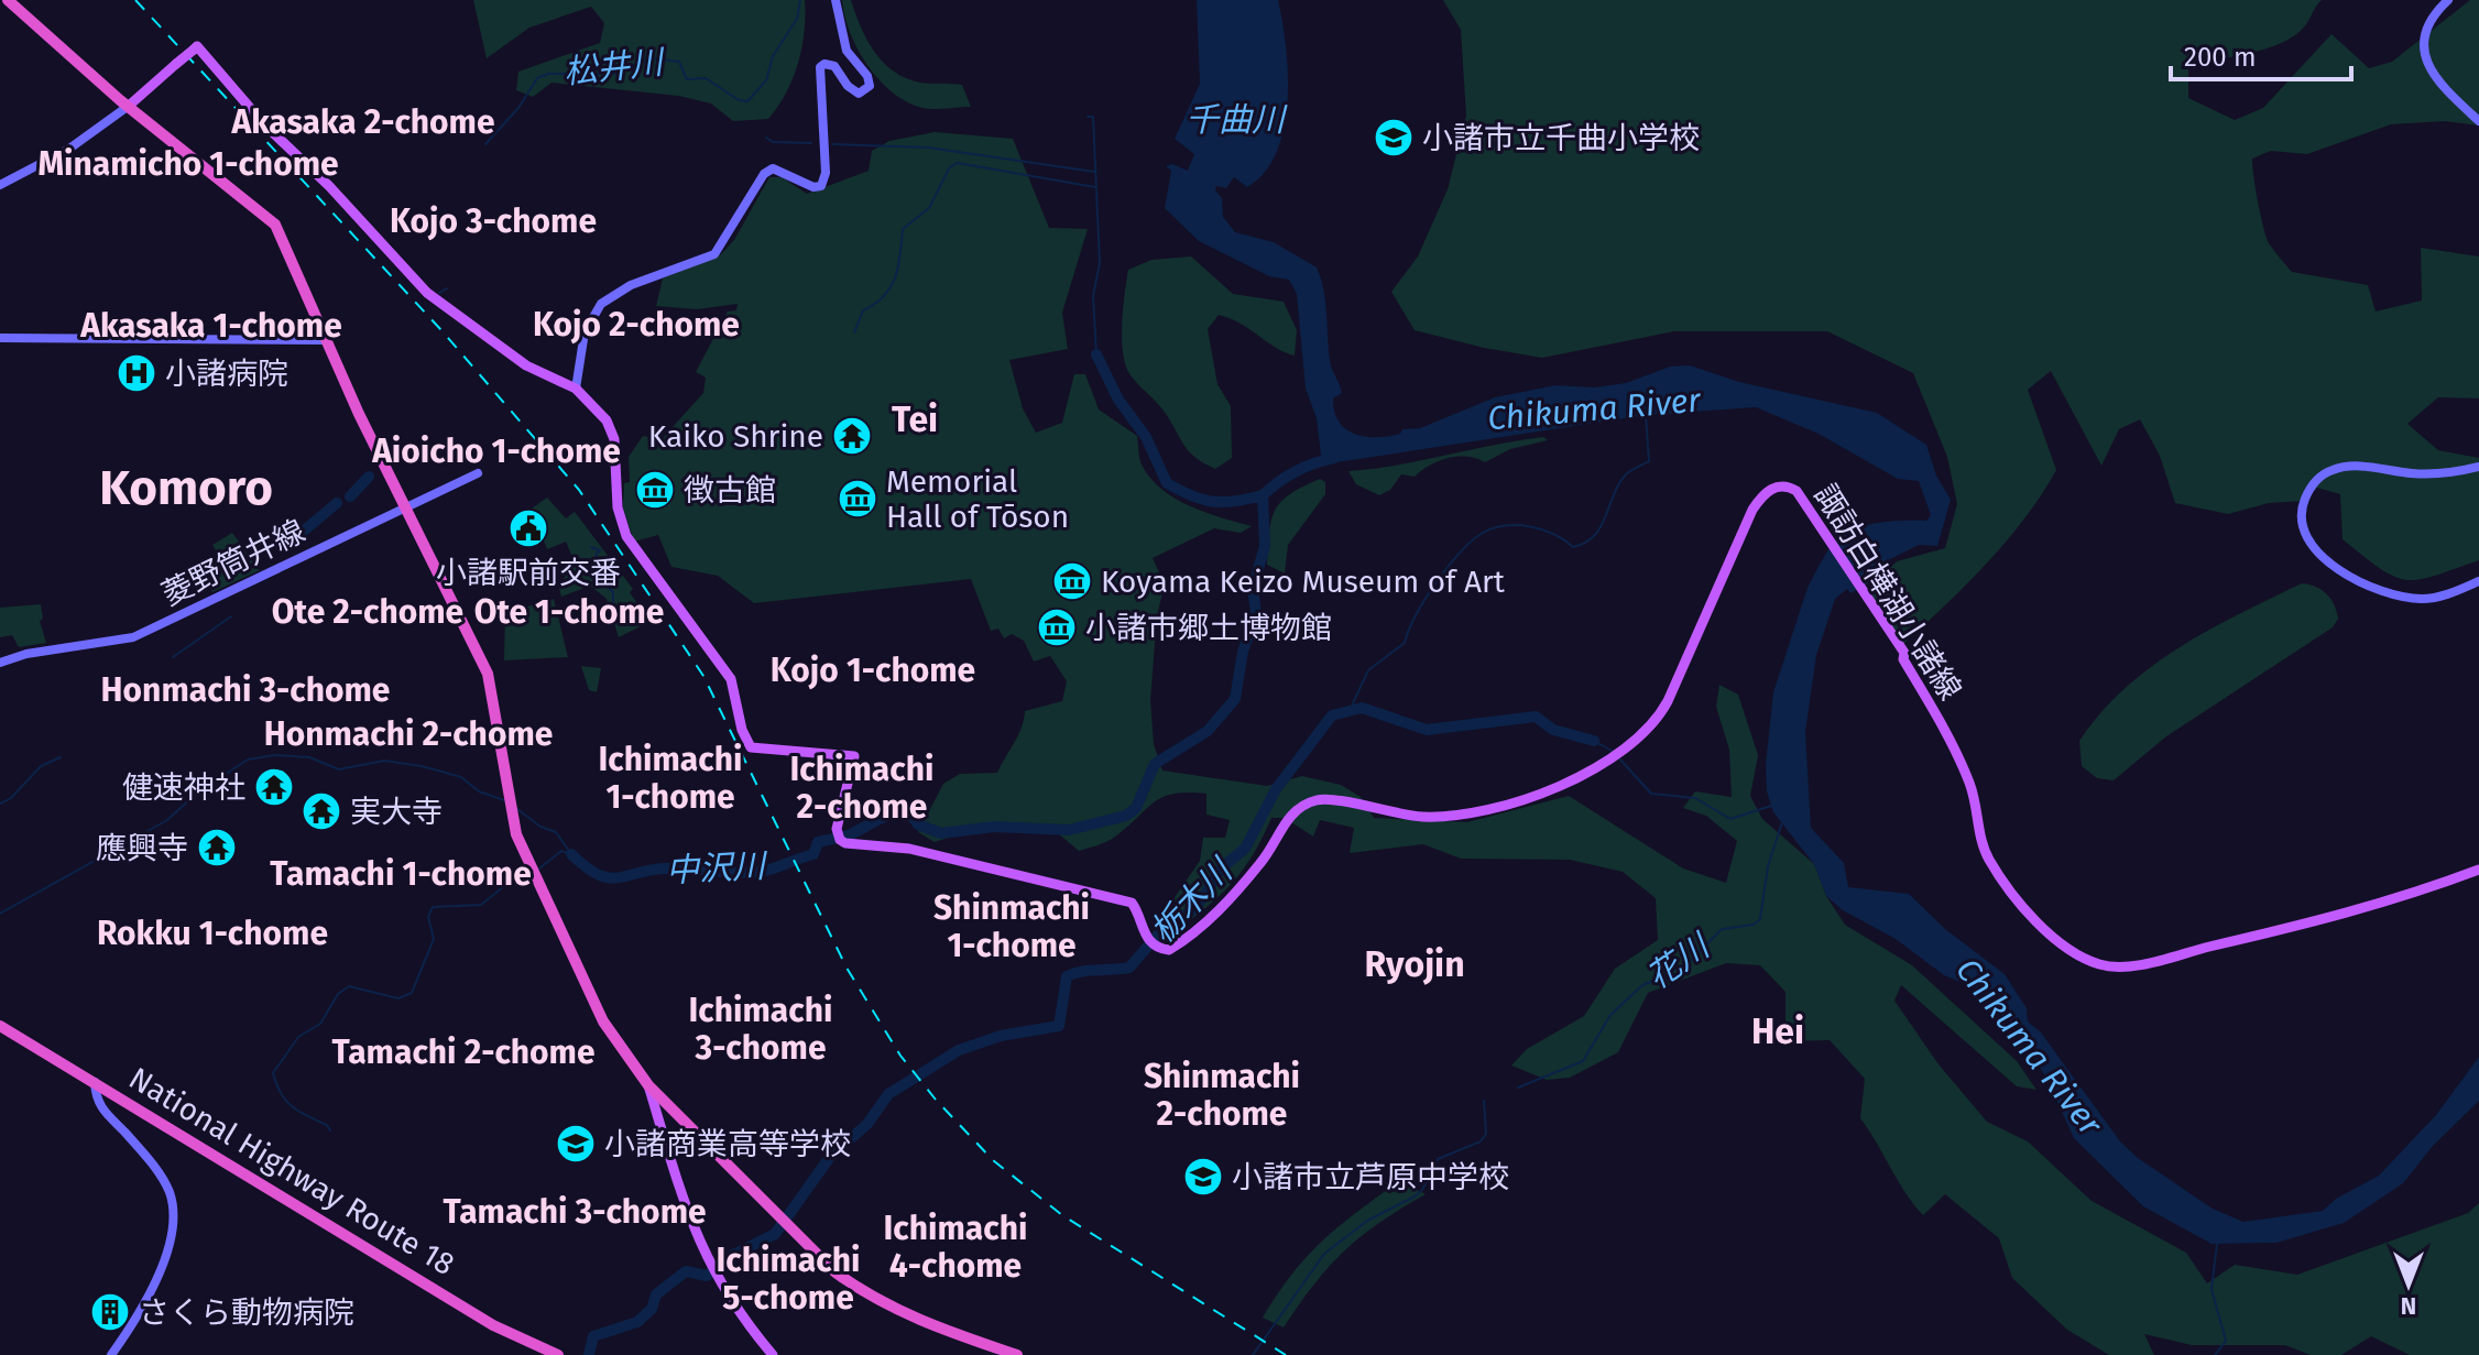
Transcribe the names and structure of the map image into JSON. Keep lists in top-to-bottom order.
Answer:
{
  "streets": {
    "highway": ["National Highway Route 18"],
    "main road": ["菱野筒井線", "諏訪白樺湖小諸線"]
  },
  "districts": [
    "Akasaka 2-chome",
    "Minamicho 1-chome",
    "Kojo 3-chome",
    "Kojo 2-chome",
    "Akasaka 1-chome",
    "Tei",
    "Aioicho 1-chome",
    "Komoro",
    "Ote 2-chome",
    "Ote 1-chome",
    "Kojo 1-chome",
    "Honmachi 3-chome",
    "Honmachi 2-chome",
    "Ichimachi 1-chome",
    "Ichimachi 2-chome",
    "Tamachi 1-chome",
    "Shinmachi 1-chome",
    "Rokku 1-chome",
    "Ryojin",
    "Ichimachi 3-chome",
    "Hei",
    "Tamachi 2-chome",
    "Shinmachi 2-chome",
    "Tamachi 3-chome",
    "Ichimachi 4-chome",
    "Ichimachi 5-chome"
  ],
  "water": [
    "松井川",
    "千曲川",
    "Chikuma River",
    "中沢川",
    "栃木川",
    "花川"
  ],
  "places": {
    "school or university": ["小諸市立千曲小学校", "小諸商業高等学校", "小諸市立芦原中学校"],
    "hospital": ["小諸病院"],
    "temple": [
      "Kaiko Shrine",
      "健速神社",
      "実大寺",
      "應興寺"
    ],
    "museum": [
      "徴古館",
      "Memorial Hall of Tōson",
      "Koyama Keizo Museum of Art",
      "小諸市郷土博物館"
    ],
    "public building": ["小諸駅前交番"],
    "building": ["さくら動物病院"]
  },
  "scale_bar": "200 m",
  "north": "bottom"
}
